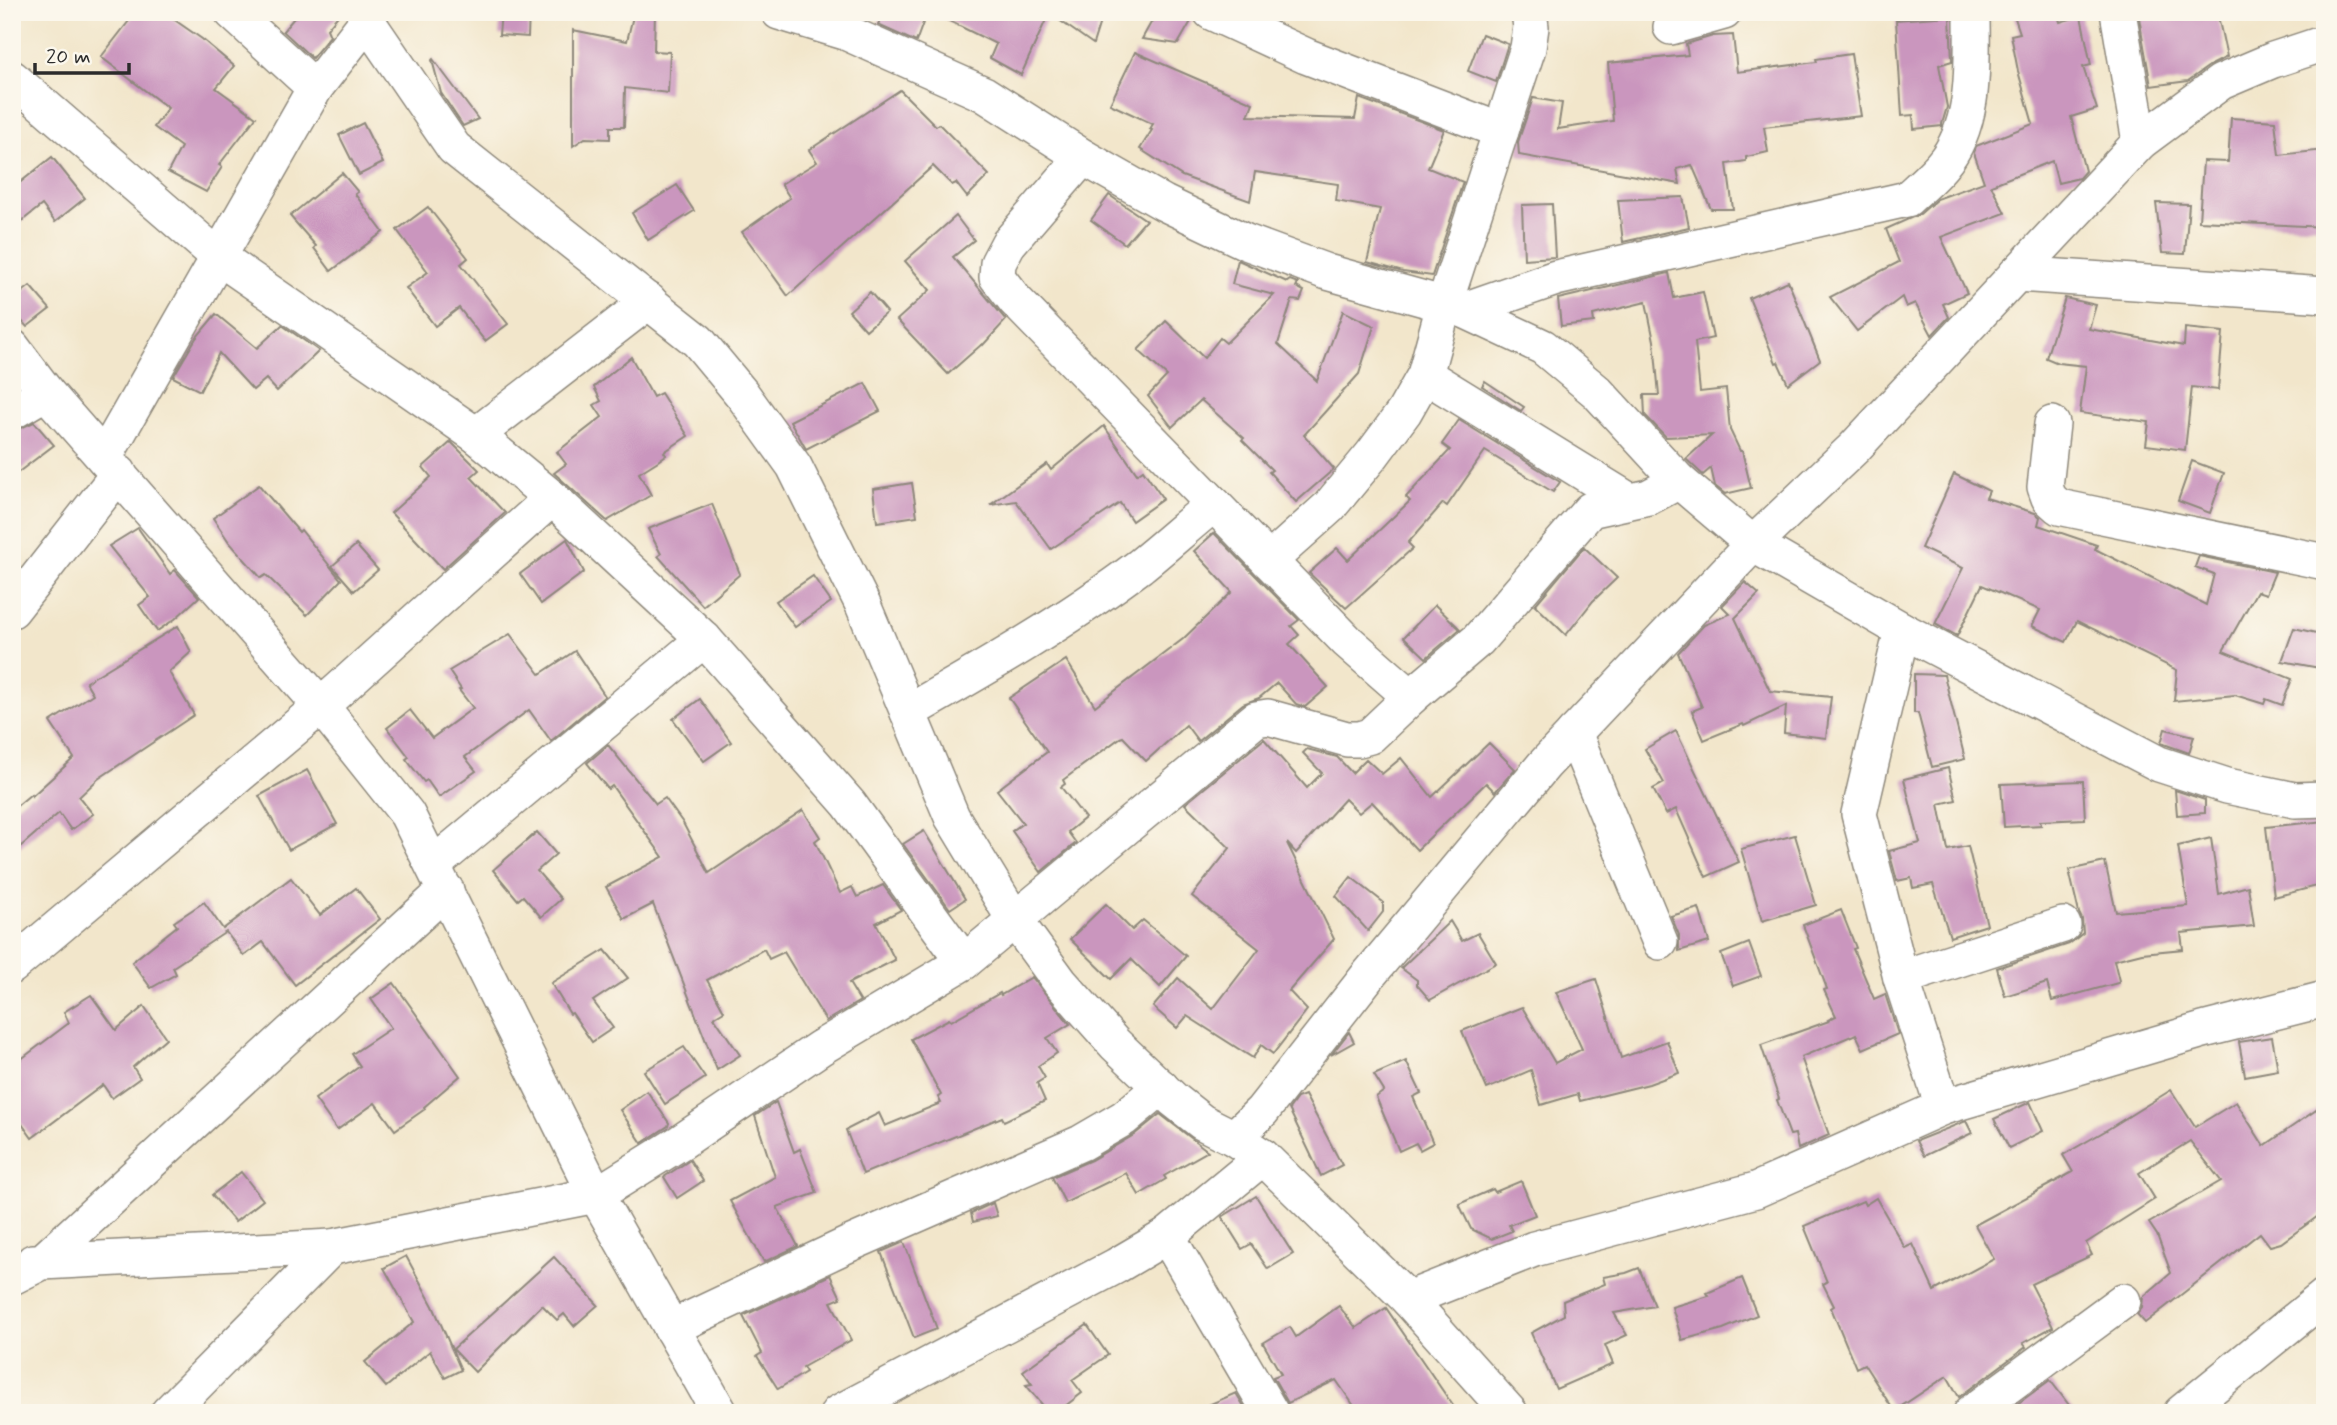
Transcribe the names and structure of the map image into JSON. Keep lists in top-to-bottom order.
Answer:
{
  "scale_bar": "20 m"
}
